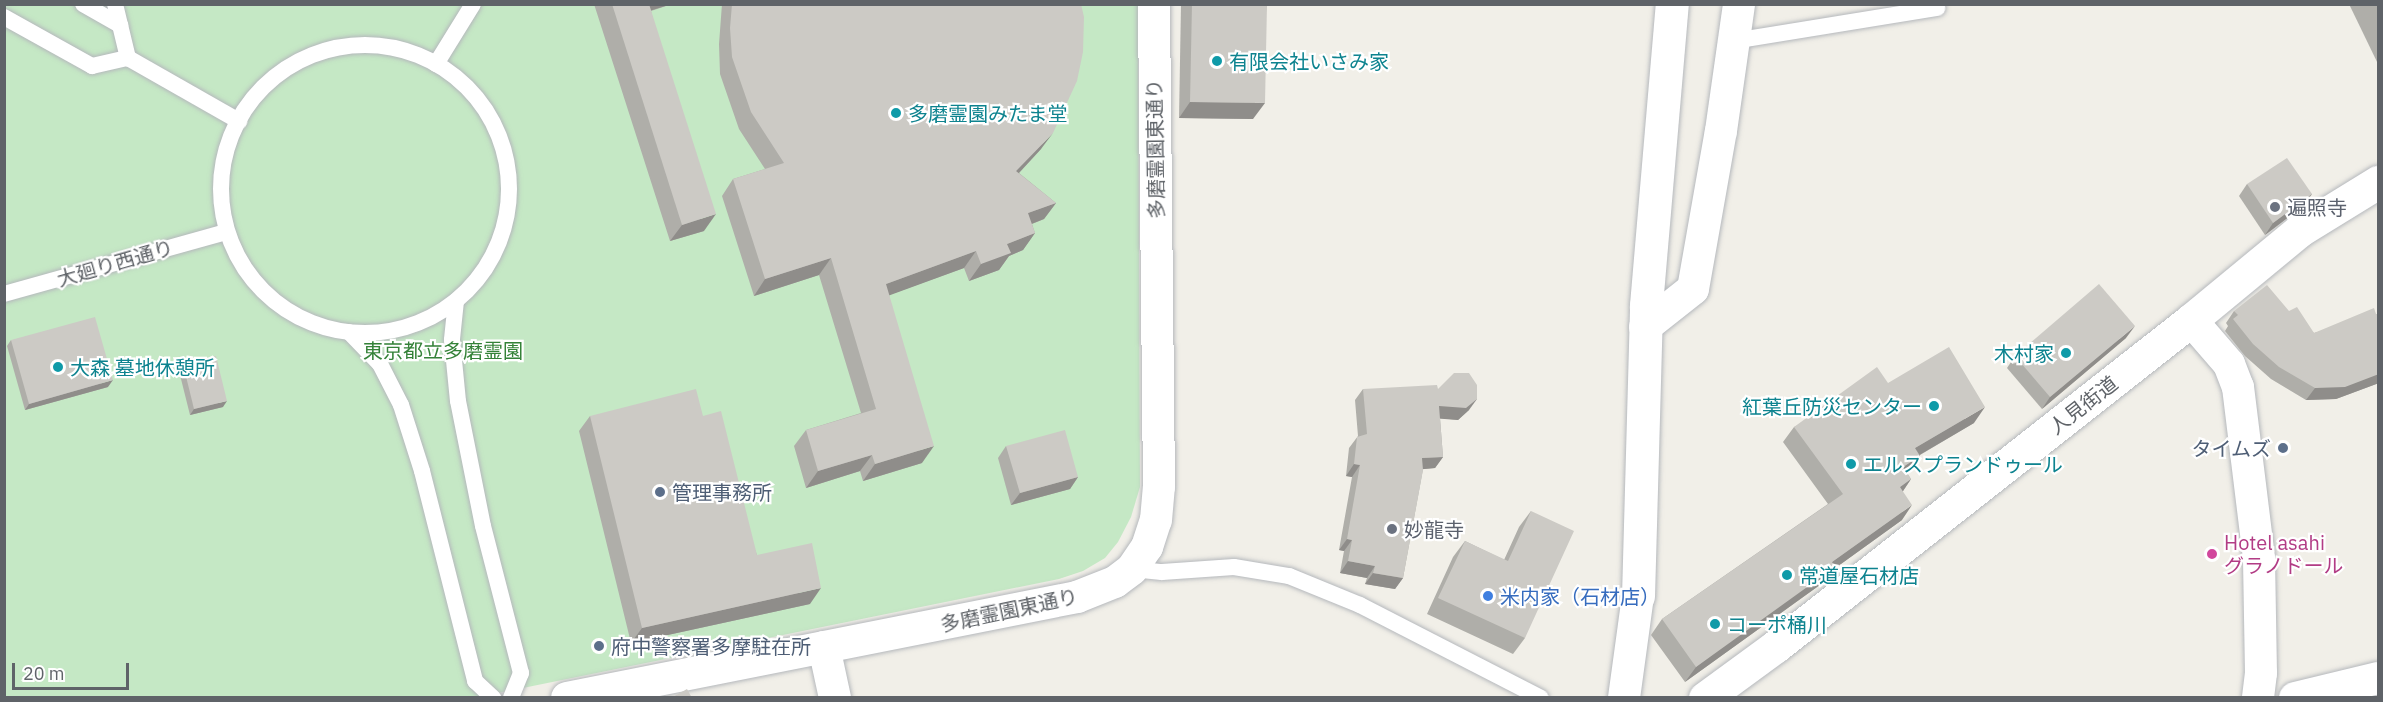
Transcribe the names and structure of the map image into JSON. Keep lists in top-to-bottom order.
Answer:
{
  "streets": {
    "main road": ["人見街道"],
    "street": ["多磨霊園東通り"],
    "lane": ["大廻り西通り"]
  },
  "parks": ["東京都立多磨霊園"],
  "places": [
    "有限会社いさみ家",
    "多磨霊園みたま堂",
    "遍照寺",
    "木村家",
    "大森 墓地休憩所",
    "紅葉丘防災センター",
    "タイムズ",
    "エルスプランドゥール",
    "管理事務所",
    "妙龍寺",
    "Hotel asahi グラノドール",
    "常道屋石材店",
    "米内家（石材店）",
    "コーポ桶川",
    "府中警察署多摩駐在所"
  ],
  "scale_bar": "20 m"
}
